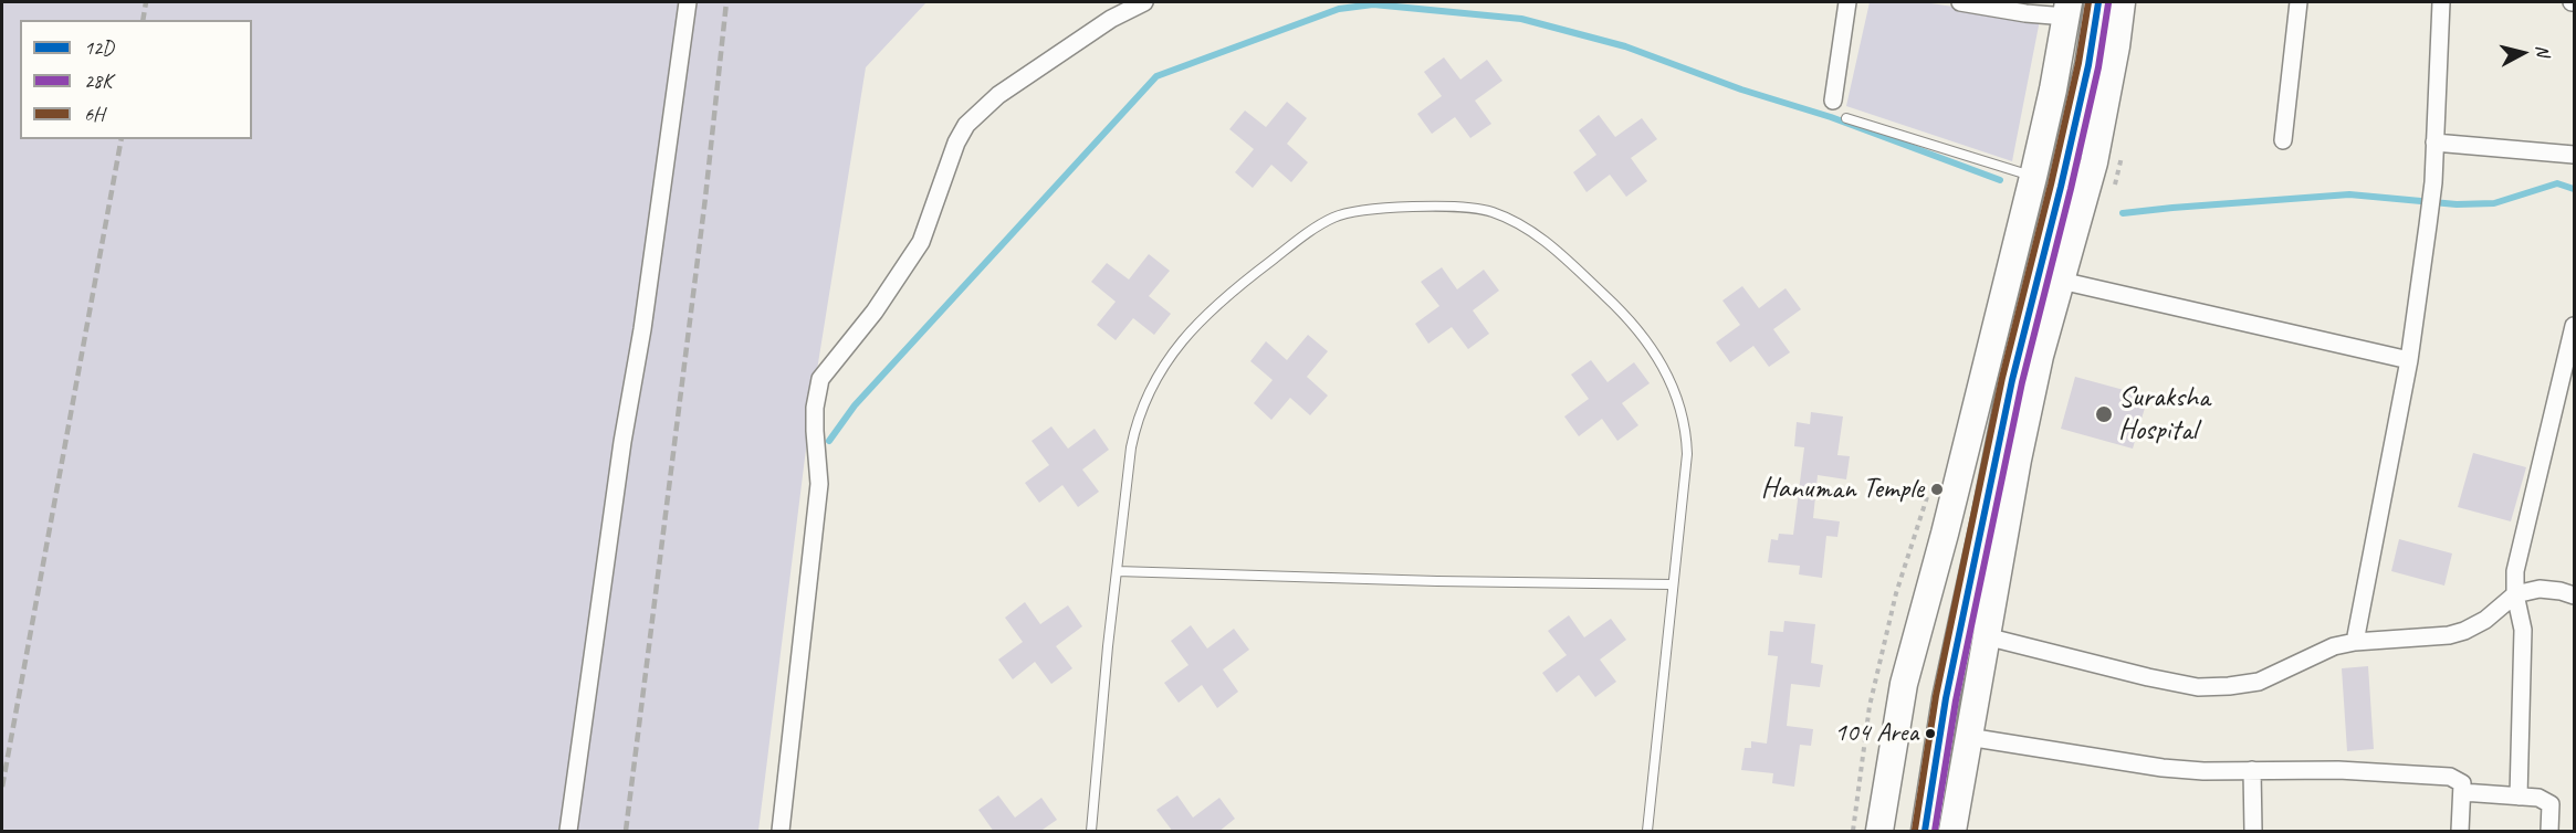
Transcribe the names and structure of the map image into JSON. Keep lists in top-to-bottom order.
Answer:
{
  "places": ["Suraksha Hospital", "Hanuman Temple", "104 Area"],
  "lines": ["transit line 12D", "transit line 6H", "transit line 28K"],
  "legend": ["12D", "28K", "6H"],
  "north": "right"
}
